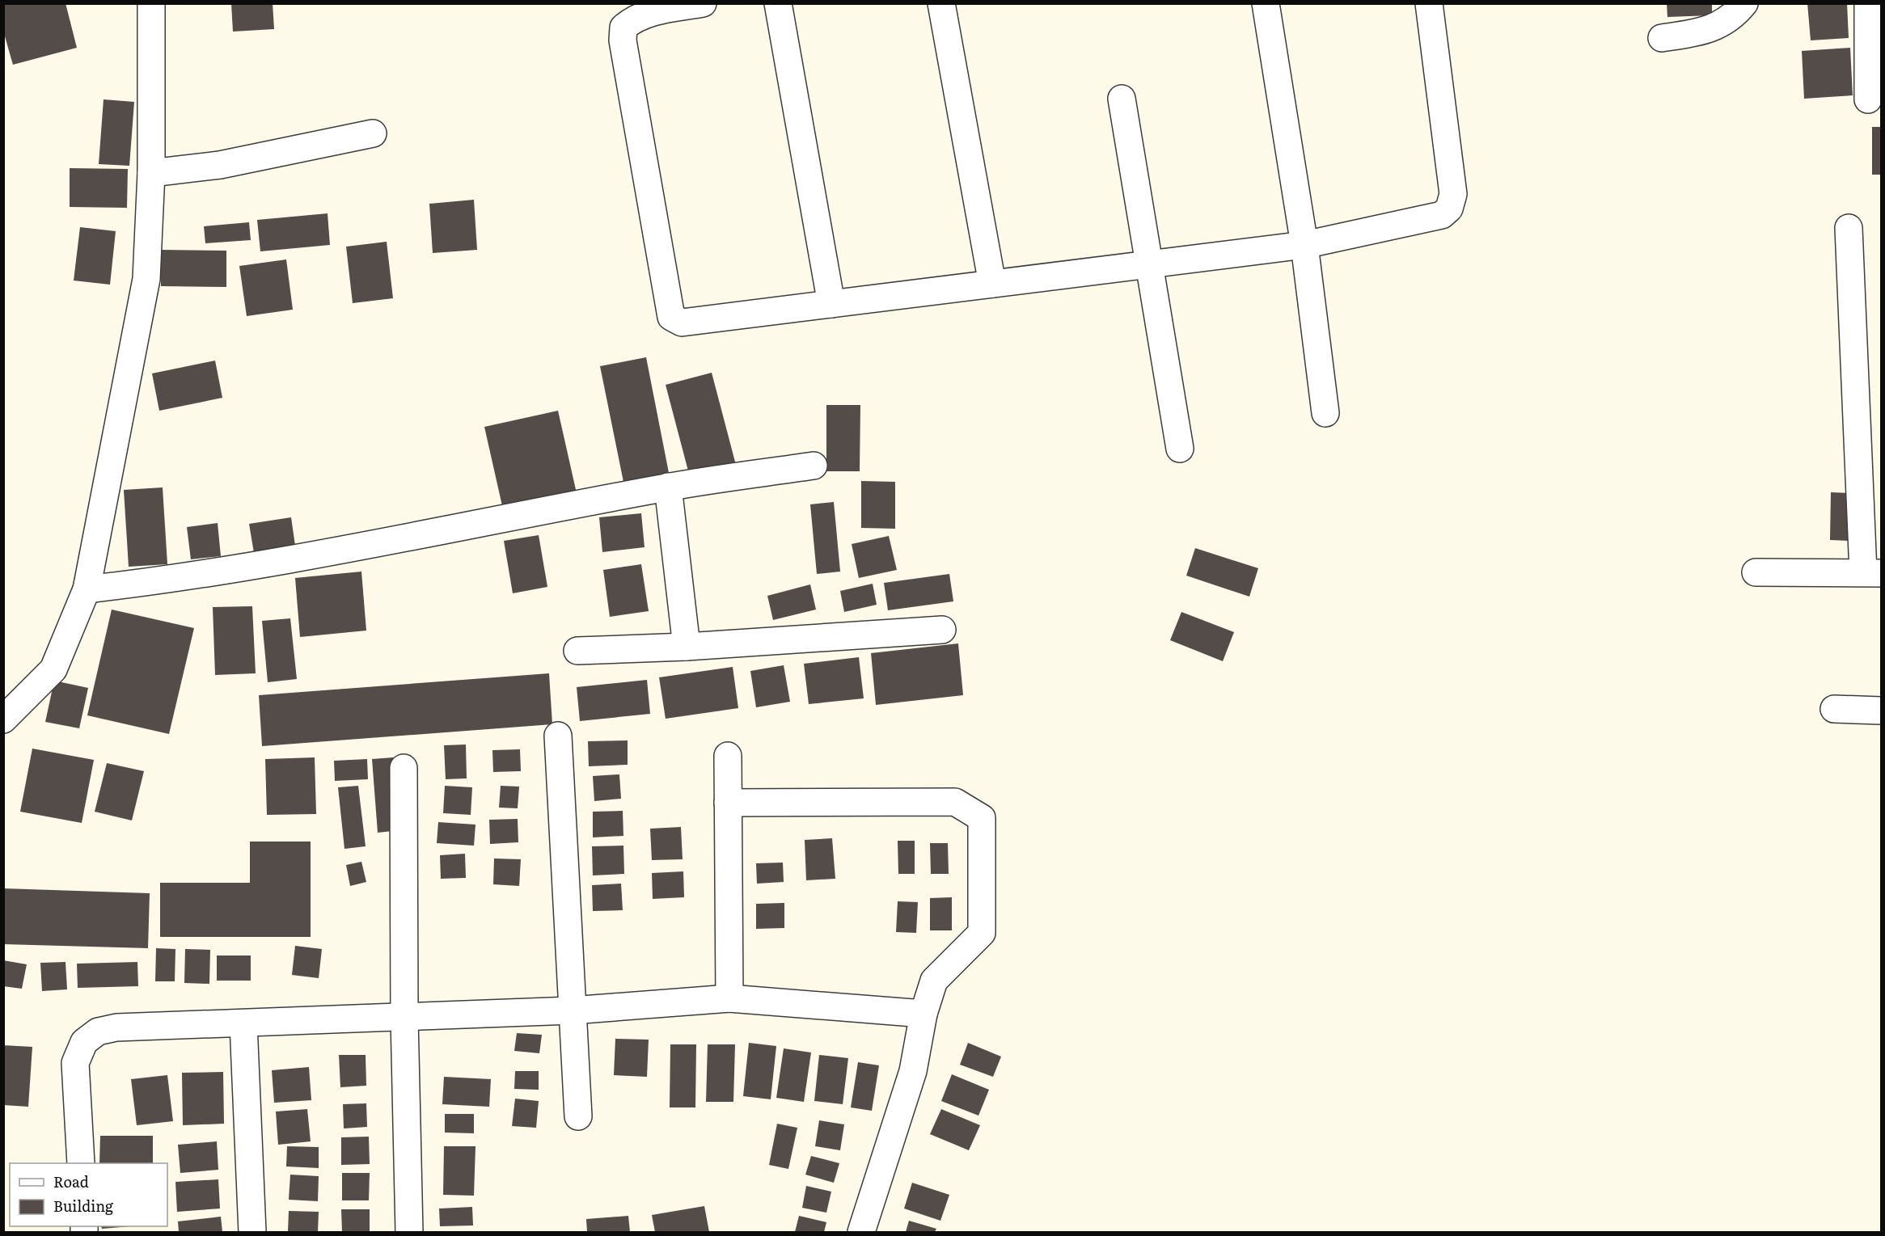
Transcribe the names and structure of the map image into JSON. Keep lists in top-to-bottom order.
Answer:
{
  "legend": ["Road", "Building"]
}
